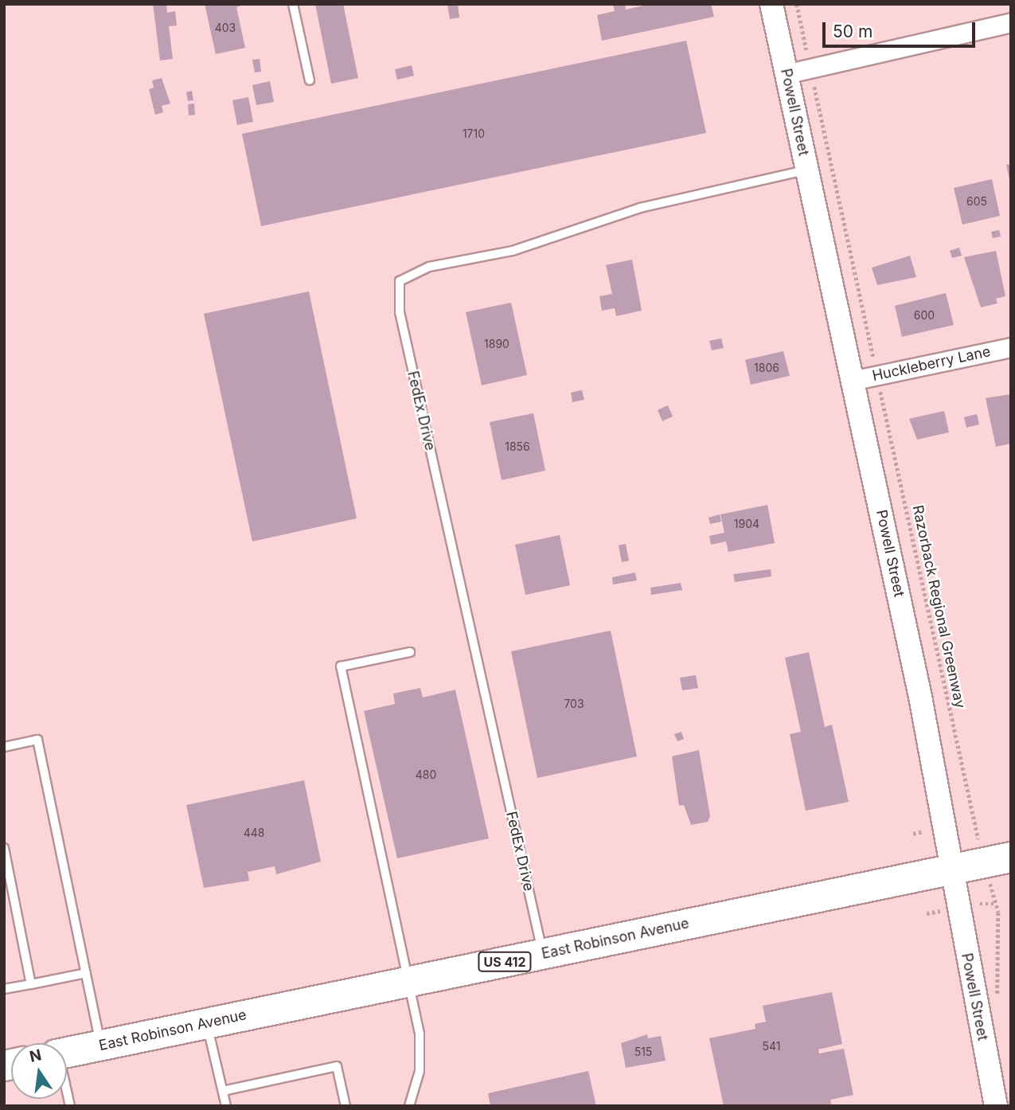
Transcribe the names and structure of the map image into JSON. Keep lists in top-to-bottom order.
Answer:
{
  "streets": {
    "highway": ["East Robinson Avenue", "US 412"],
    "street": ["Powell Street", "Huckleberry Lane"],
    "lane": ["FedEx Drive"],
    "path": ["Razorback Regional Greenway"]
  },
  "crossings": [
    ["Powell Street", "Huckleberry Lane"],
    ["Powell Street", "FedEx Drive"],
    ["Powell Street", "East Robinson Avenue"],
    ["FedEx Drive", "East Robinson Avenue"]
  ],
  "house_numbers": [
    "403",
    "1710",
    "605",
    "600",
    "1890",
    "1806",
    "1856",
    "1904",
    "703",
    "480",
    "448",
    "541",
    "515"
  ],
  "scale_bar": "50 m",
  "north": "top"
}
